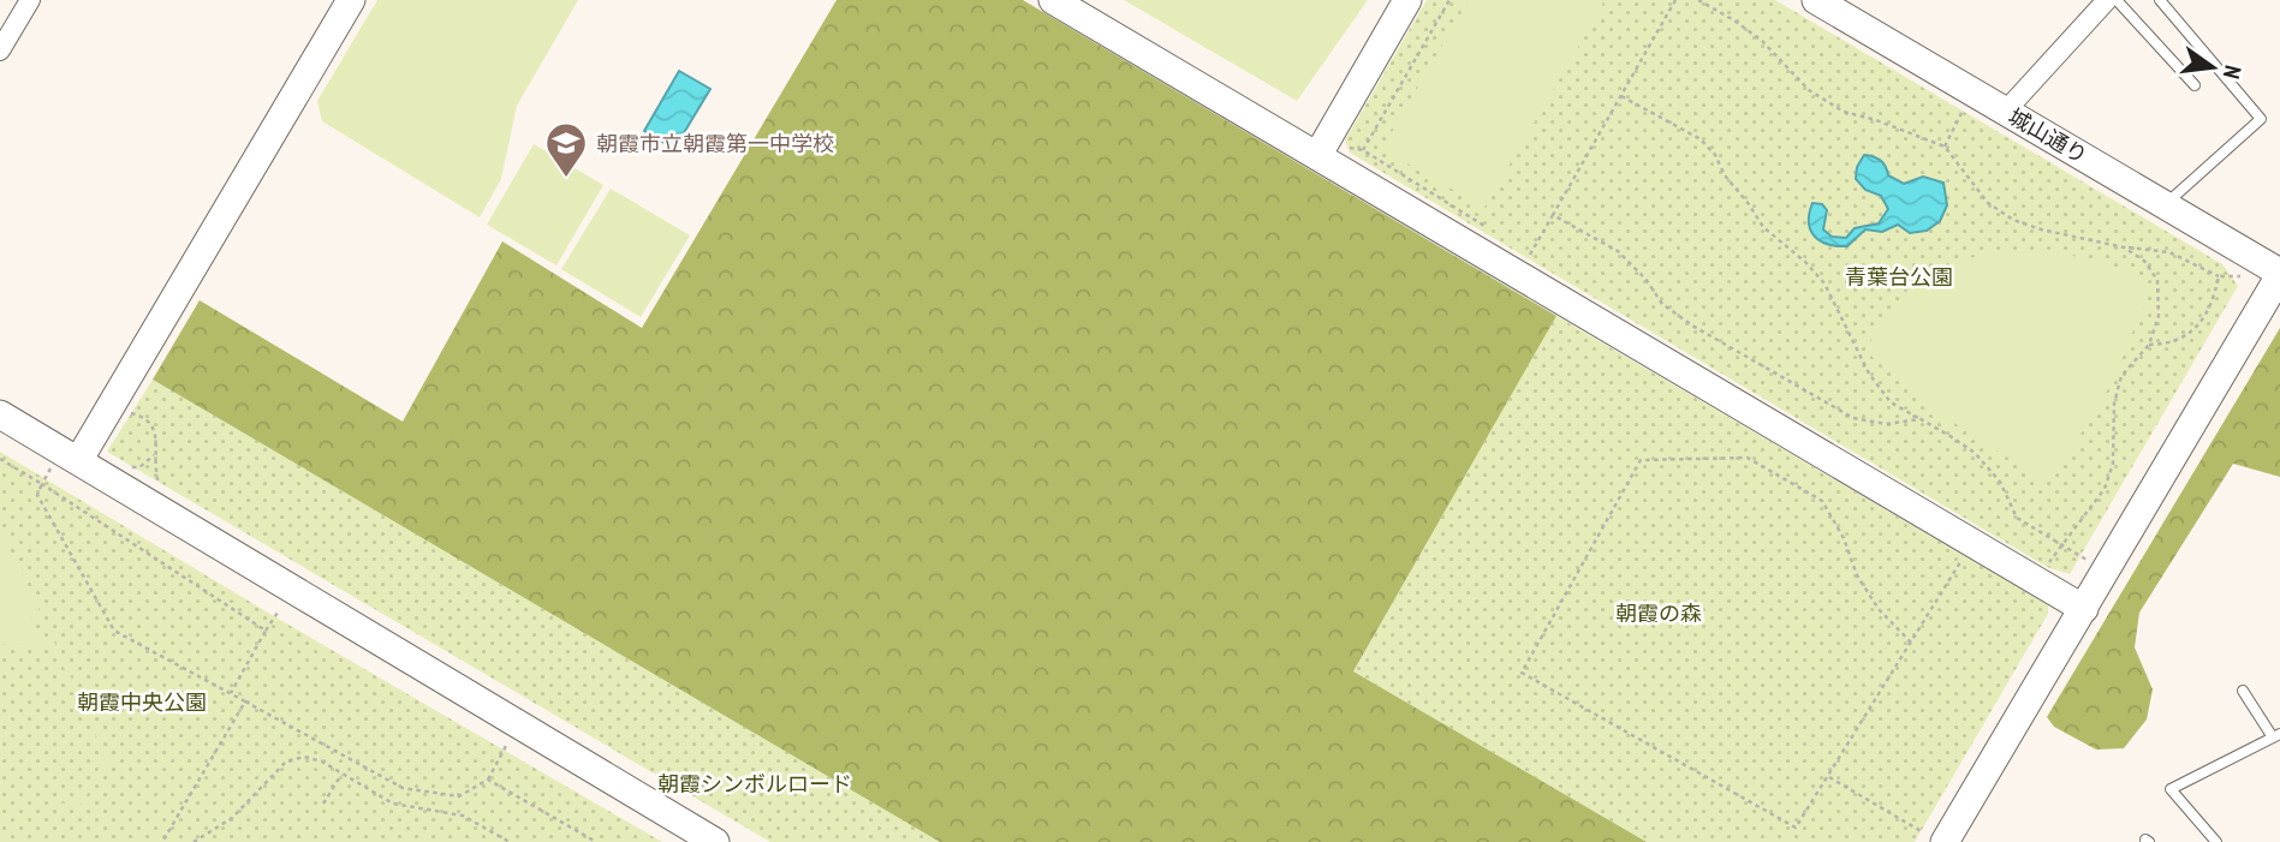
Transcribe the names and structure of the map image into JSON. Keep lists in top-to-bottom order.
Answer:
{
  "streets": {
    "street": ["城山通り"]
  },
  "parks": [
    "青葉台公園",
    "朝霞の森",
    "朝霞中央公園",
    "朝霞シンボルロード"
  ],
  "places": {
    "school or university": ["朝霞市立朝霞第一中学校"]
  },
  "north": "right"
}
